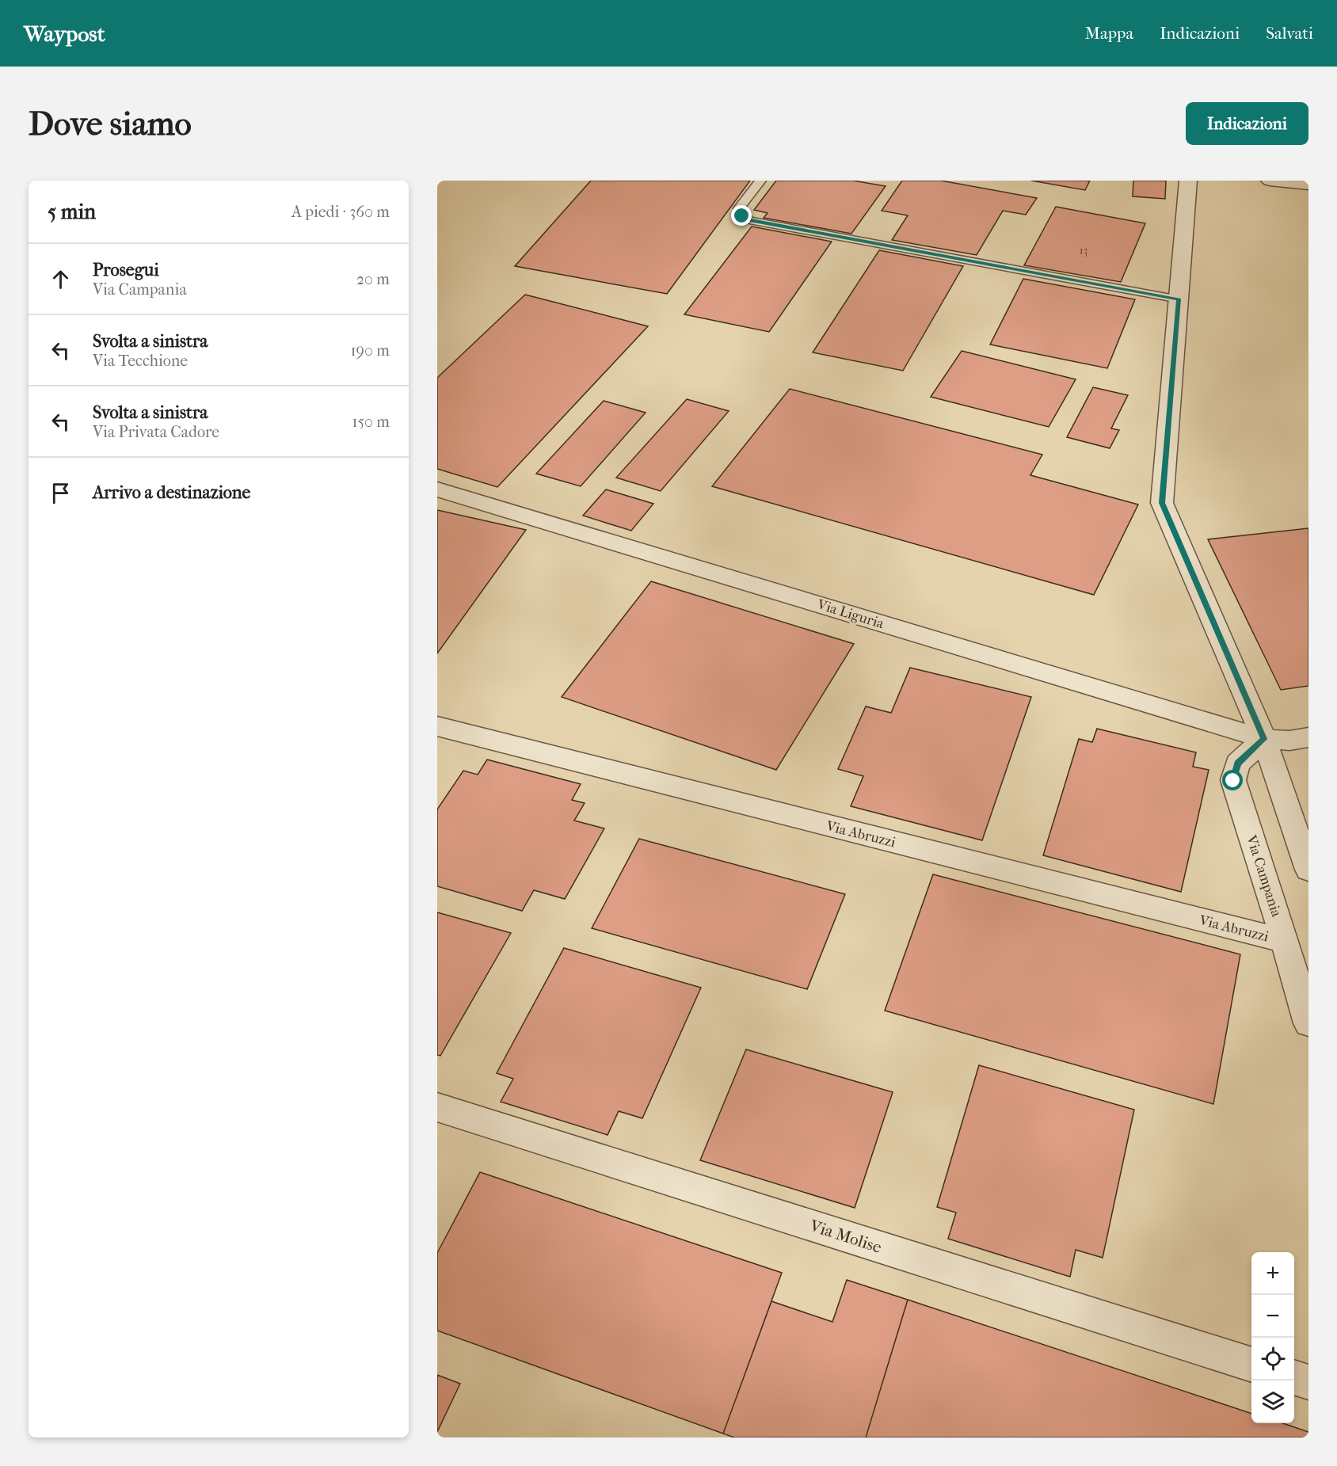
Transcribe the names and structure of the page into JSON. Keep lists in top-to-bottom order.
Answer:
{
  "streets": {
    "street": [
      "Via Liguria",
      "Via Abruzzi",
      "Via Campania",
      "Via Molise"
    ]
  },
  "crossings": [
    ["Via Liguria", "Via Campania"],
    ["Via Abruzzi", "Via Campania"]
  ],
  "house_numbers": ["13"],
  "page": {
    "header": "Waypost",
    "nav": ["Mappa", "Indicazioni", "Salvati"],
    "buttons": "Indicazioni",
    "title": "Dove siamo",
    "heading": ["5 min", "A piedi · 360 m"],
    "list": [
      ["Prosegui", "Via Campania", "20 m"],
      ["Svolta a sinistra", "Via Tecchione", "190 m"],
      ["Svolta a sinistra", "Via Privata Cadore", "150 m"],
      "Arrivo a destinazione"
    ],
    "map_buttons": ["+", "−"]
  }
}
